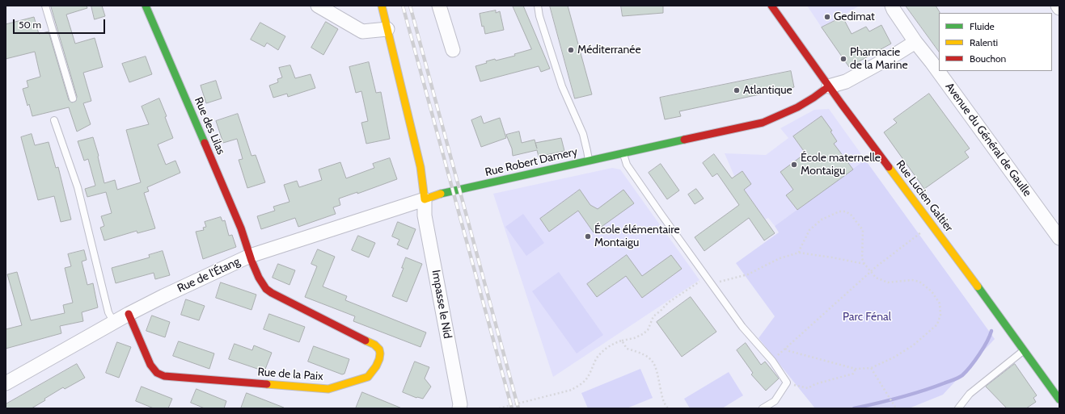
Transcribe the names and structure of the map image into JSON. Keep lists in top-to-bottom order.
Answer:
{
  "streets": {
    "street": [
      "Rue des Lilas",
      "Avenue du Général de Gaulle",
      "Rue Robert Damery",
      "Rue Lucien Galtier",
      "Rue de l'Étang",
      "Impasse le Nid",
      "Rue de la Paix"
    ]
  },
  "crossings": [
    ["Rue des Lilas", "Rue de l'Étang"],
    ["Rue des Lilas", "Rue de la Paix"],
    ["Rue Robert Damery", "Rue Lucien Galtier"],
    ["Rue Robert Damery", "Rue de l'Étang"],
    ["Rue Robert Damery", "Impasse le Nid"],
    ["Rue de l'Étang", "Impasse le Nid"],
    ["Rue de l'Étang", "Rue de la Paix"]
  ],
  "parks": ["Parc Fénal"],
  "places": [
    "Gedimat",
    "Méditerranée",
    "Pharmacie de la Marine",
    "Atlantique",
    "École maternelle Montaigu",
    "École élémentaire Montaigu"
  ],
  "legend": ["Fluide", "Ralenti", "Bouchon"],
  "scale_bar": "50 m"
}
